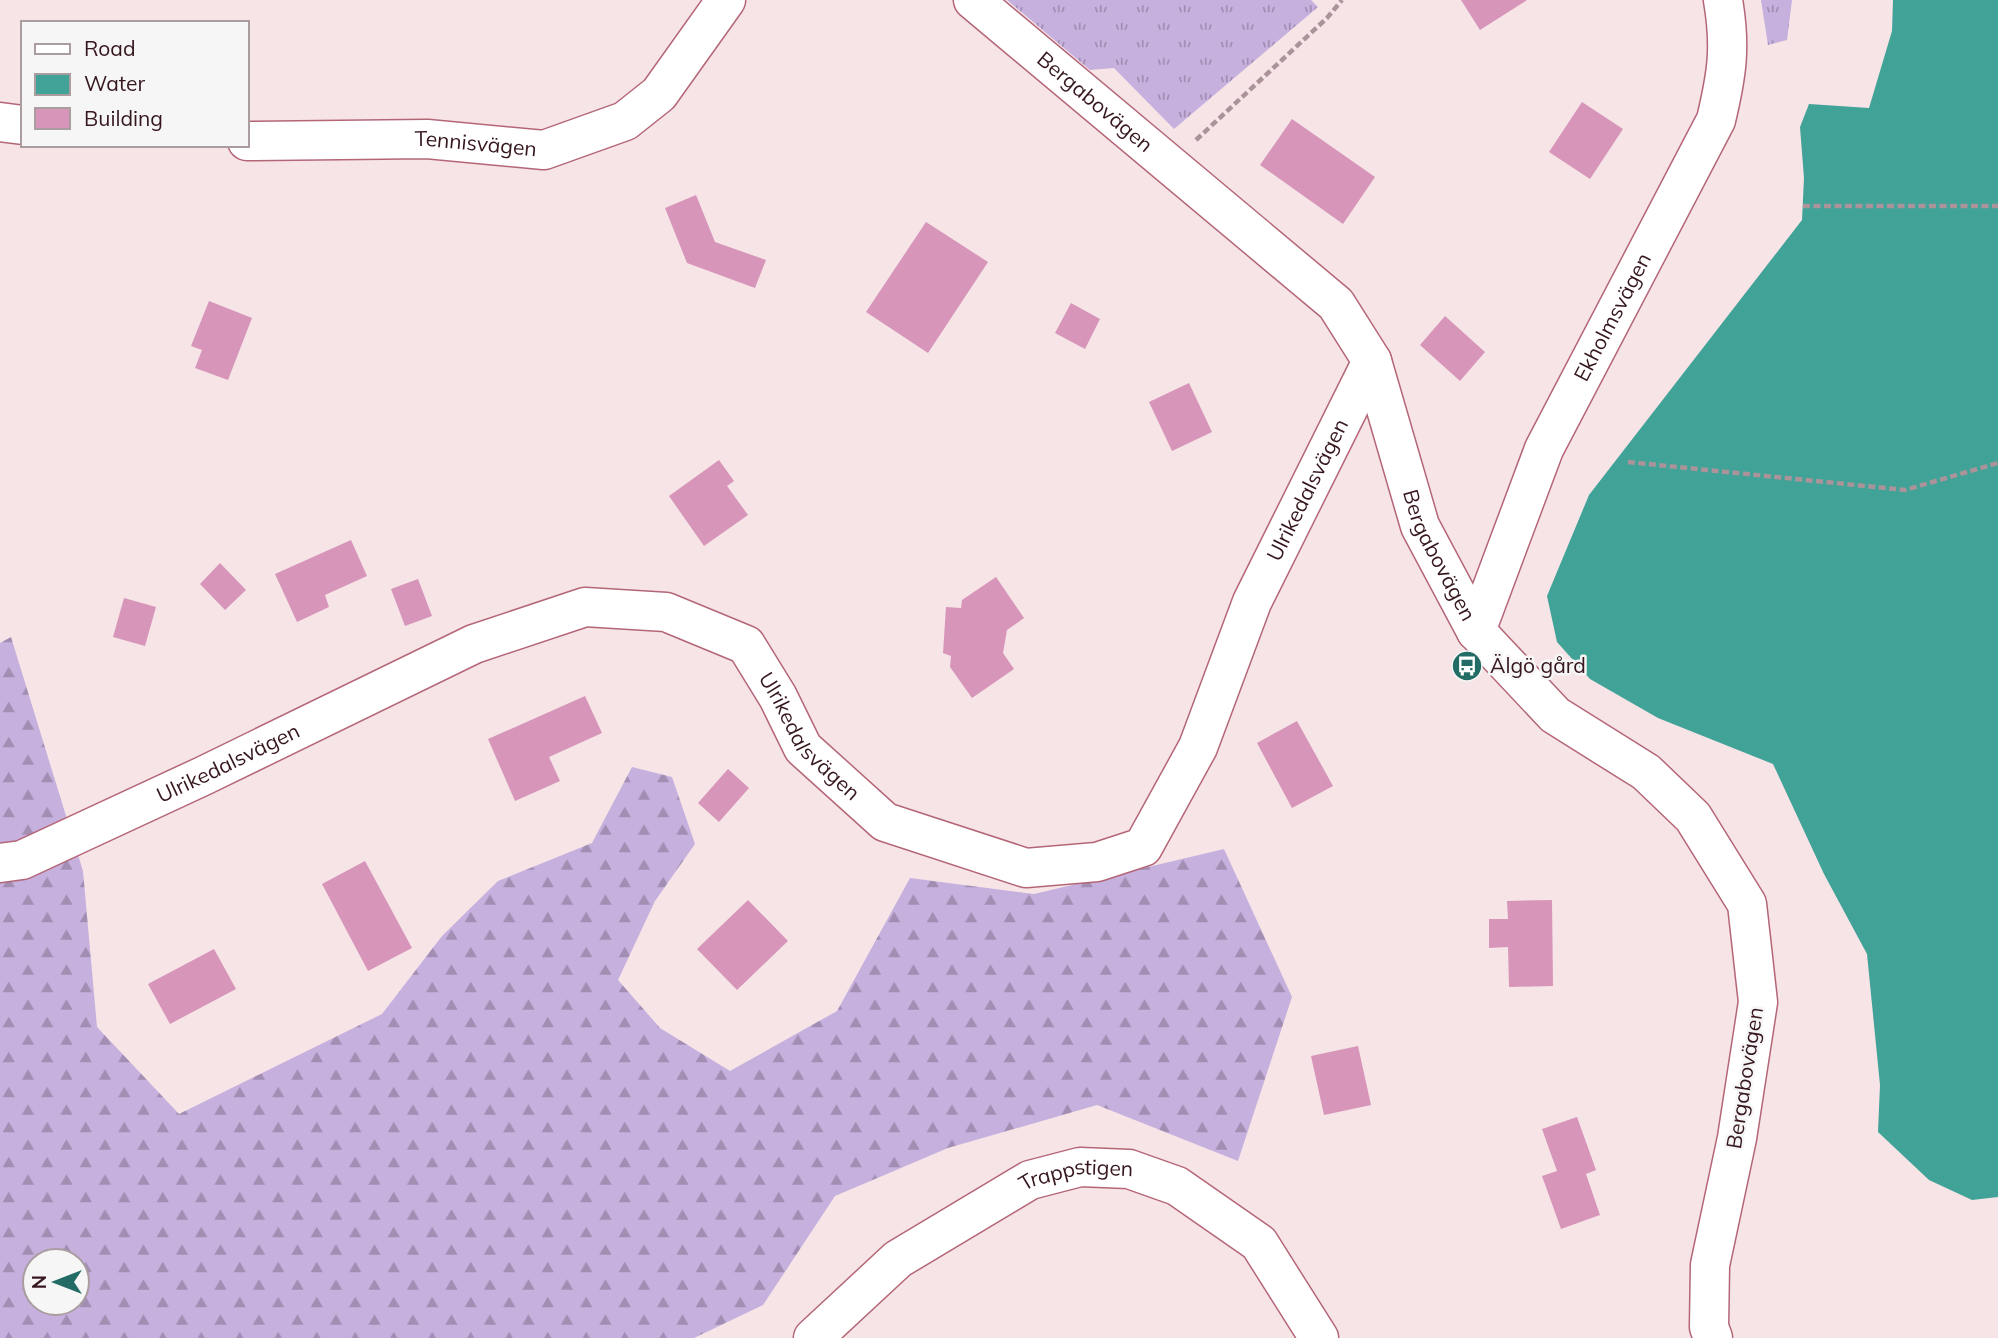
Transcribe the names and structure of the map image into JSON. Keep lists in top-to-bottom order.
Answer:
{
  "streets": {
    "street": [
      "Bergabovägen",
      "Tennisvägen",
      "Ekholmsvägen",
      "Ulrikedalsvägen",
      "Trappstigen"
    ]
  },
  "crossings": [
    ["Bergabovägen", "Ekholmsvägen"],
    ["Bergabovägen", "Ulrikedalsvägen"]
  ],
  "places": {
    "bus stop": ["Älgö gård"]
  },
  "legend": ["Road", "Water", "Building"],
  "north": "left"
}
